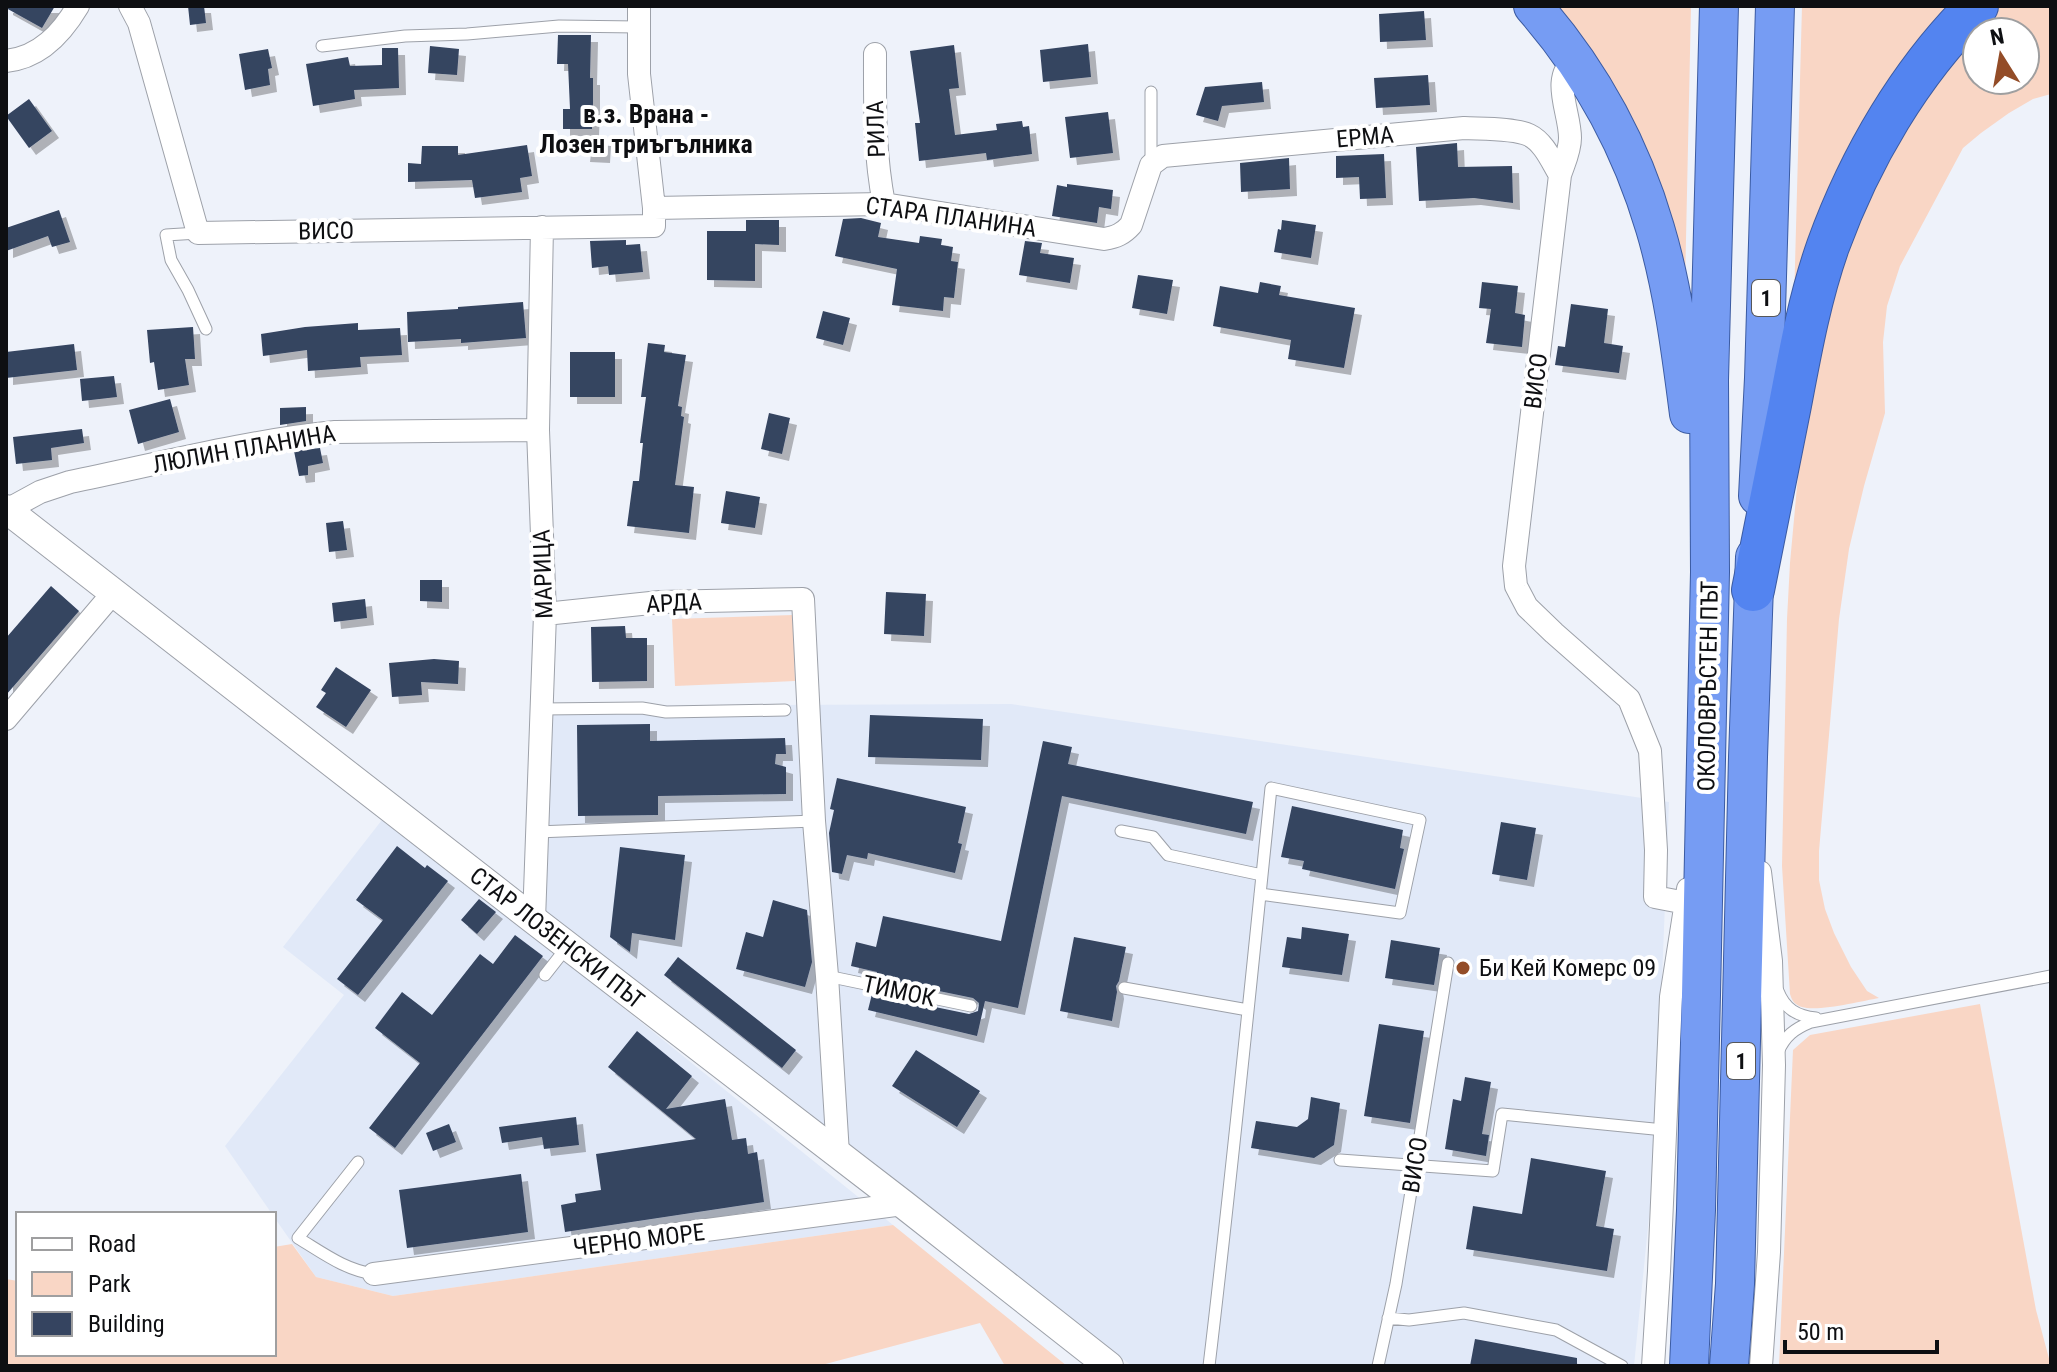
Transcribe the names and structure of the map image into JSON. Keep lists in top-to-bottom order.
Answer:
{
  "streets": {
    "highway": ["1", "ОКОЛОВРЪСТЕН ПЪТ"],
    "street": [
      "РИЛА",
      "ЕРМА",
      "СТАРА ПЛАНИНА",
      "ВИСО",
      "ЛЮЛИН ПЛАНИНА",
      "МАРИЦА",
      "АРДА",
      "СТАР ЛОЗЕНСКИ ПЪТ",
      "ЧЕРНО МОРЕ"
    ],
    "lane": ["ТИМОК"]
  },
  "crossings": [
    ["РИЛА", "СТАРА ПЛАНИНА"],
    ["ЕРМА", "СТАРА ПЛАНИНА"],
    ["ЕРМА", "ВИСО"],
    ["СТАРА ПЛАНИНА", "ВИСО"],
    ["ВИСО", "МАРИЦА"],
    ["ЛЮЛИН ПЛАНИНА", "МАРИЦА"],
    ["ЛЮЛИН ПЛАНИНА", "СТАР ЛОЗЕНСКИ ПЪТ"],
    ["МАРИЦА", "АРДА"],
    ["МАРИЦА", "СТАР ЛОЗЕНСКИ ПЪТ"],
    ["СТАР ЛОЗЕНСКИ ПЪТ", "ЧЕРНО МОРЕ"]
  ],
  "districts": ["в.з. Врана - Лозен триъгълника"],
  "places": ["Би Кей Комерс 09"],
  "legend": ["Road", "Park", "Building"],
  "scale_bar": "50 m",
  "north": "top"
}
